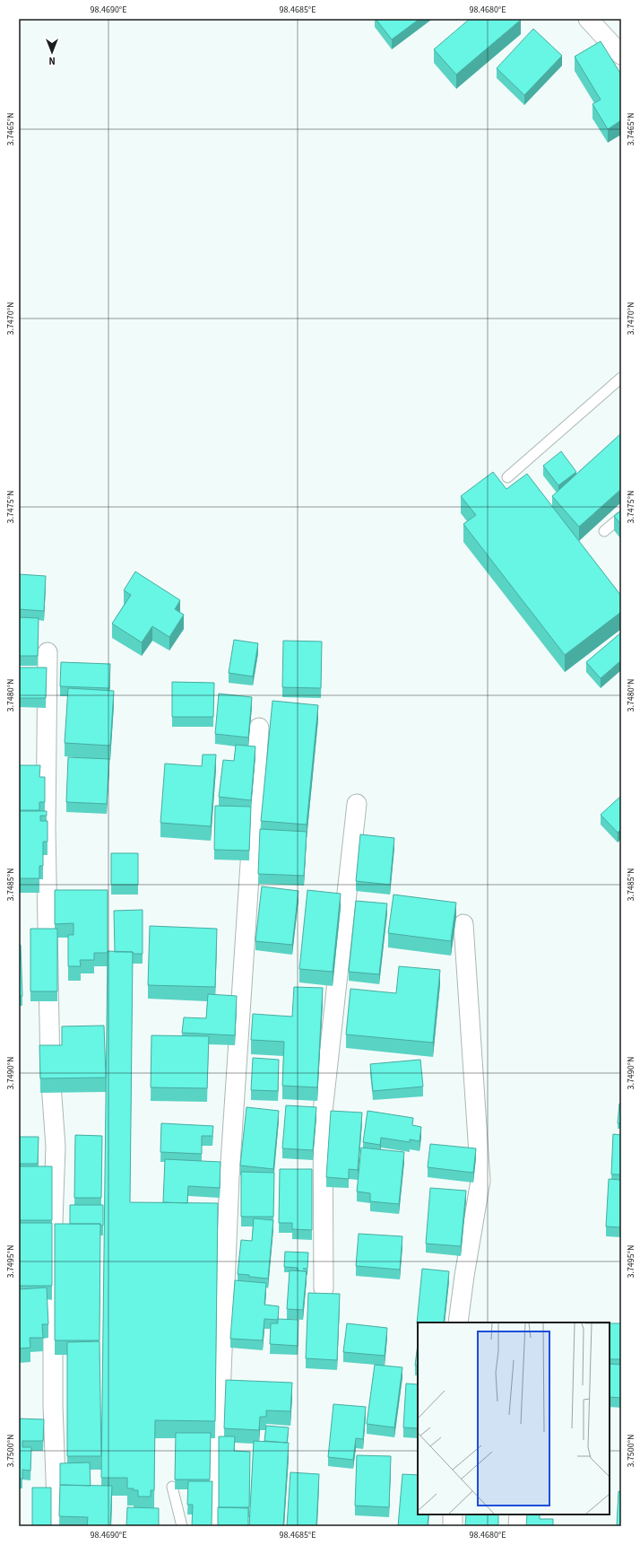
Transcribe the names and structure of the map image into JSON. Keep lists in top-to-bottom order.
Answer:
{
  "north": "bottom",
  "coordinates": [
    "98.4690°E",
    "98.4685°E",
    "98.4680°E",
    "3.7465°N",
    "3.7470°N",
    "3.7475°N",
    "3.7480°N",
    "3.7485°N",
    "3.7490°N",
    "3.7495°N",
    "3.7500°N"
  ]
}
